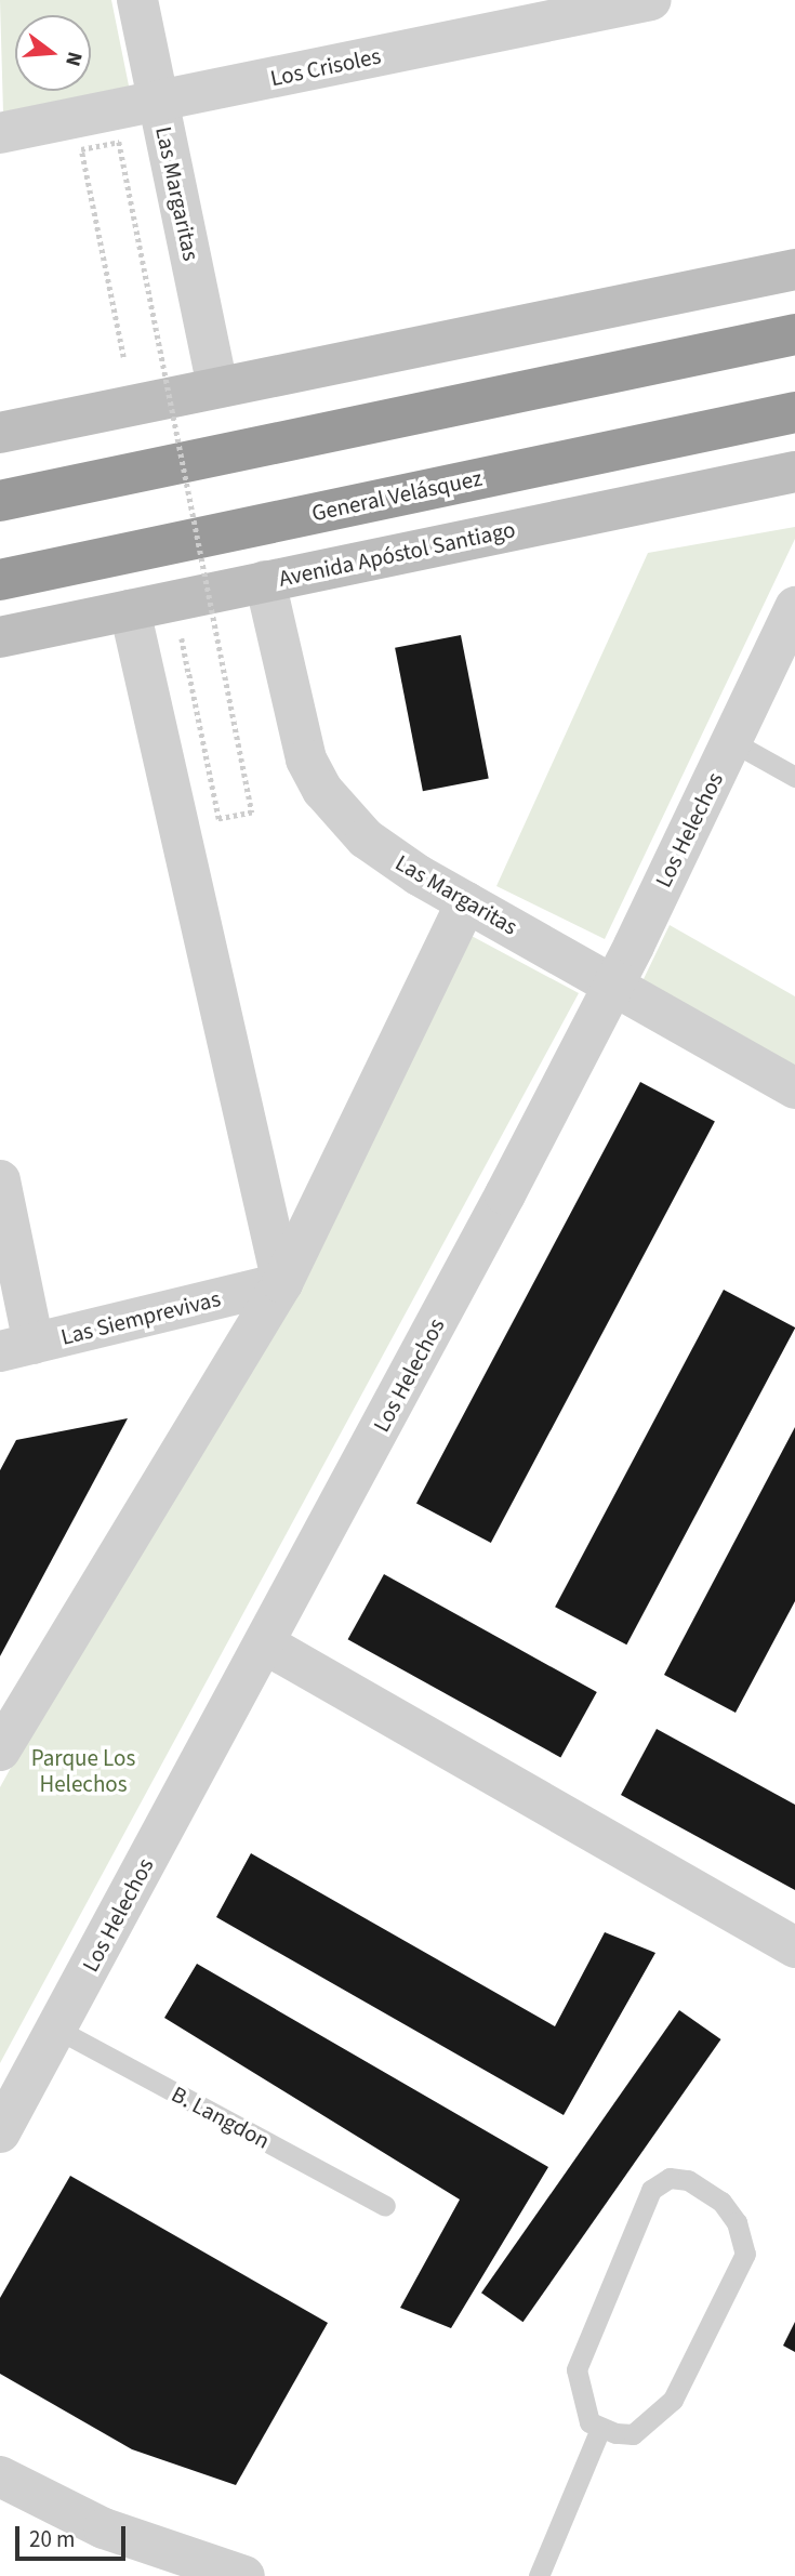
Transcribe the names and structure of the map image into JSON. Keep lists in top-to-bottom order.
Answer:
{
  "streets": {
    "highway": ["General Velásquez"],
    "street": [
      "Los Crisoles",
      "Las Margaritas",
      "Avenida Apóstol Santiago",
      "Los Helechos",
      "Las Siemprevivas"
    ],
    "lane": ["B. Langdon"]
  },
  "crossings": [
    ["Los Crisoles", "Las Margaritas"],
    ["Las Margaritas", "Avenida Apóstol Santiago"],
    ["Las Margaritas", "Los Helechos"],
    ["Los Helechos", "B. Langdon"]
  ],
  "parks": ["Parque Los Helechos"],
  "scale_bar": "20 m",
  "north": "right"
}
